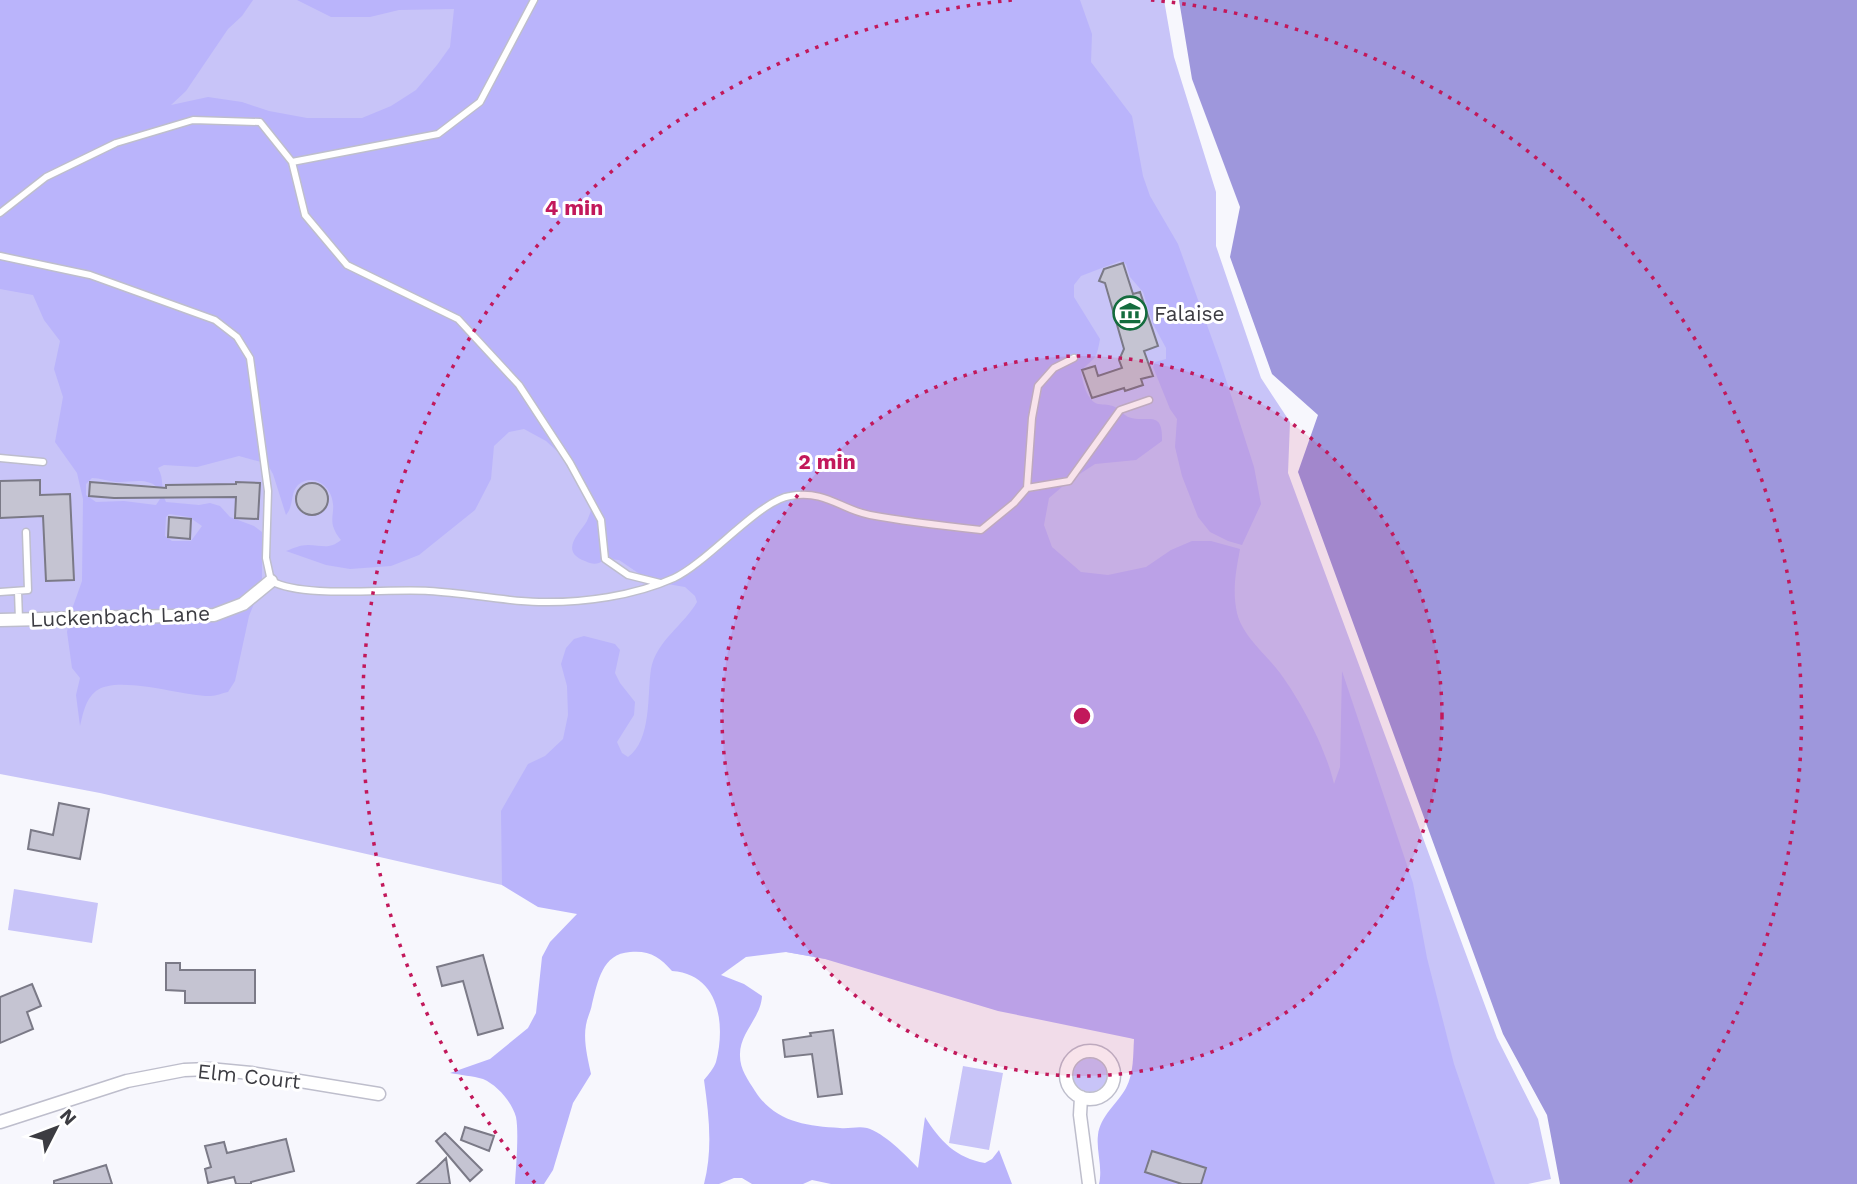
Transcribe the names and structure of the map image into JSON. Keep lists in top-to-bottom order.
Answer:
{
  "streets": {
    "street": ["Luckenbach Lane", "Elm Court"]
  },
  "places": {
    "museum": ["Falaise"]
  },
  "north": "top right",
  "rings": ["4 min", "2 min"]
}
